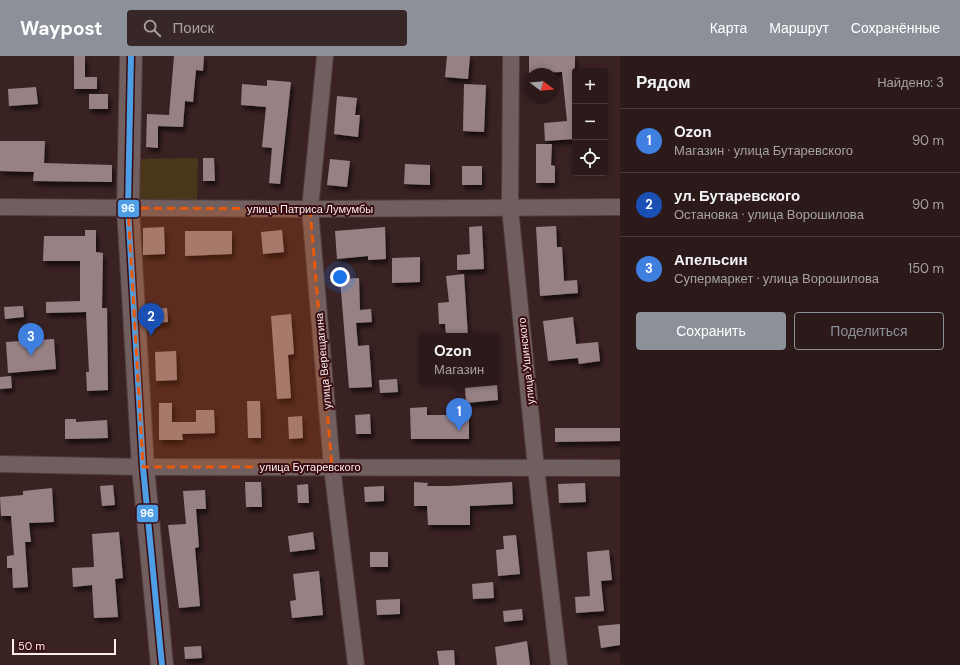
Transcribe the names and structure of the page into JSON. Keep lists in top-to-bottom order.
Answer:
{
  "streets": {
    "street": [
      "улица Патриса Лумумбы",
      "улица Верещагина",
      "улица Ушинского",
      "улица Бутаревского"
    ]
  },
  "crossings": [
    ["улица Патриса Лумумбы", "улица Верещагина"],
    ["улица Патриса Лумумбы", "улица Ушинского"],
    ["улица Верещагина", "улица Бутаревского"],
    ["улица Ушинского", "улица Бутаревского"]
  ],
  "lines": ["transit line 96"],
  "scale_bar": "50 m",
  "north": "right",
  "page": {
    "header": "Waypost",
    "search": "Поиск",
    "nav": ["Карта", "Маршрут", "Сохранённые"],
    "heading": ["Рядом", "Найдено: 3"],
    "map_buttons": ["+", "−"],
    "list": [
      {
        "mark": "1",
        "name": "Ozon",
        "note": "Магазин · улица Бутаревского",
        "value": "90 m"
      },
      {
        "mark": "2",
        "name": "ул. Бутаревского",
        "note": "Остановка · улица Ворошилова",
        "value": "90 m"
      },
      {
        "mark": "3",
        "name": "Апельсин",
        "note": "Супермаркет · улица Ворошилова",
        "value": "150 m"
      }
    ],
    "buttons": ["Сохранить", "Поделиться"],
    "pins": ["2", "3", "1"],
    "popup": ["Ozon", "Магазин"],
    "scale": "50 m"
  }
}
